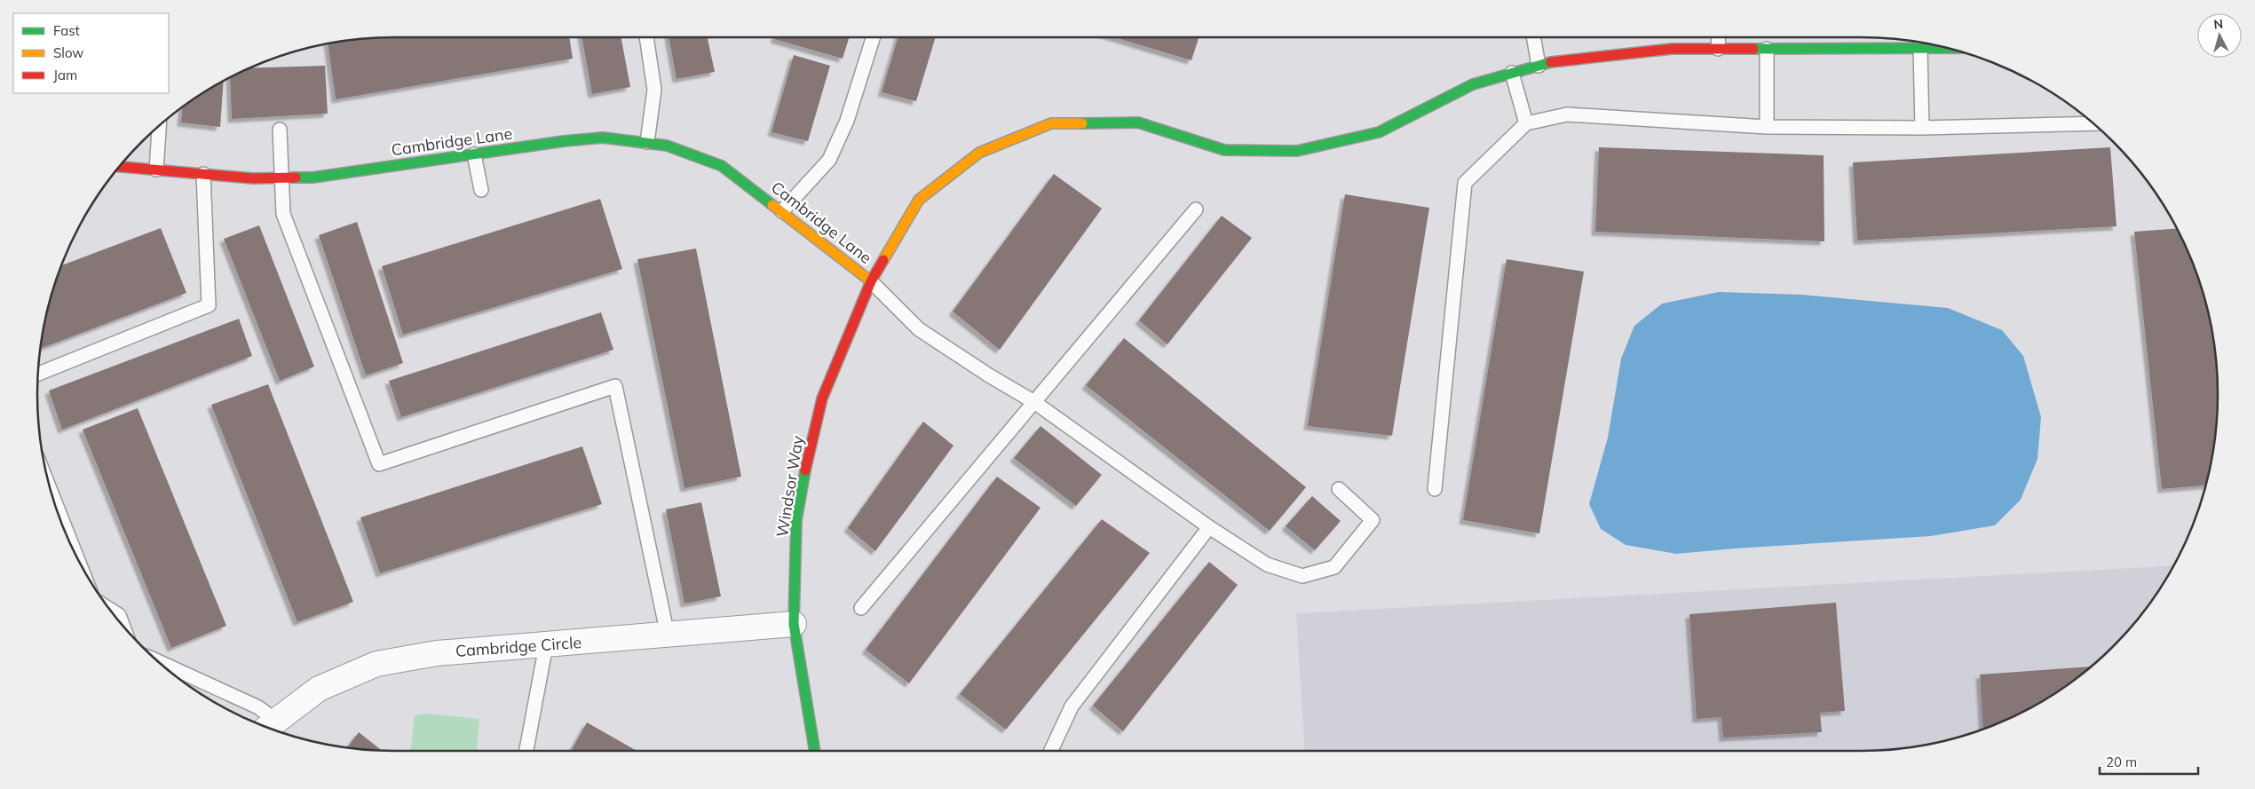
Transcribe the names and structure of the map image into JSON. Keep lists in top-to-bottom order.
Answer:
{
  "streets": {
    "street": ["Cambridge Lane", "Windsor Way", "Cambridge Circle"]
  },
  "crossings": [
    ["Cambridge Lane", "Windsor Way"],
    ["Windsor Way", "Cambridge Circle"]
  ],
  "legend": ["Fast", "Slow", "Jam"],
  "scale_bar": "20 m",
  "north": "top"
}
